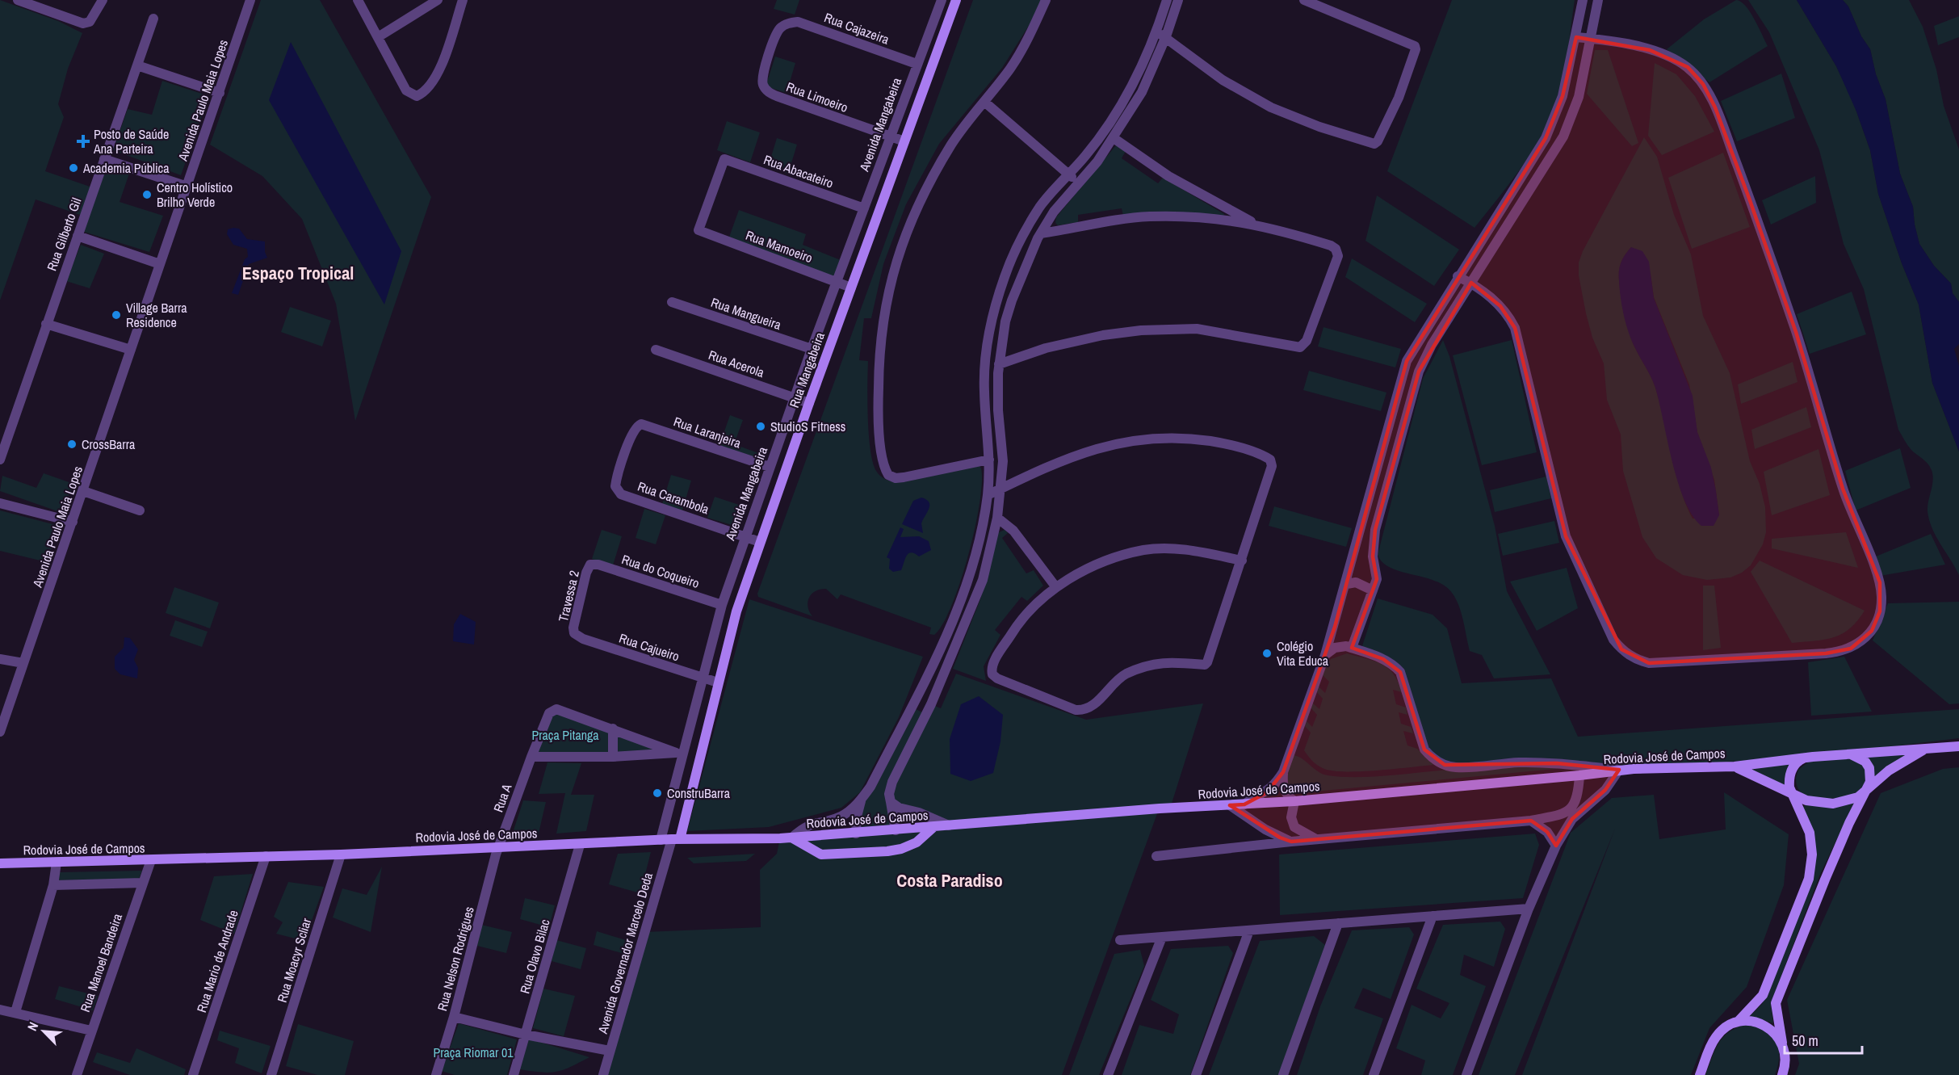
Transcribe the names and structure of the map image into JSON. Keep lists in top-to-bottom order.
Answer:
{
  "streets": {
    "main road": ["Rua Mangabeira", "Rodovia José de Campos"],
    "street": [
      "Rua Cajazeira",
      "Rua Limoeiro",
      "Avenida Paulo Maia Lopes",
      "Avenida Mangabeira",
      "Rua Abacateiro",
      "Rua Gilberto Gil",
      "Rua Mamoeiro",
      "Rua Mangueira",
      "Rua Acerola",
      "Rua Laranjeira",
      "Rua Carambola",
      "Rua do Coqueiro",
      "Travessa 2",
      "Rua Cajueiro",
      "Rua A",
      "Avenida Governador Marcelo Deda",
      "Rua Olavo Bilac",
      "Rua Nelson Rodrigues",
      "Rua Moacyr Scliar",
      "Rua Mario de Andrade",
      "Rua Manoel Bandeira"
    ]
  },
  "crossings": [
    ["Rua Cajazeira", "Rua Limoeiro"],
    ["Rua Cajazeira", "Avenida Mangabeira"],
    ["Rua Limoeiro", "Avenida Mangabeira"],
    ["Rua Limoeiro", "Rua Mangabeira"],
    ["Avenida Mangabeira", "Rua Abacateiro"],
    ["Avenida Mangabeira", "Rua Mamoeiro"],
    ["Avenida Mangabeira", "Rua Mangueira"],
    ["Avenida Mangabeira", "Rua Acerola"],
    ["Avenida Mangabeira", "Rua Laranjeira"],
    ["Avenida Mangabeira", "Rua Carambola"],
    ["Avenida Mangabeira", "Rua do Coqueiro"],
    ["Avenida Mangabeira", "Rua Cajueiro"],
    ["Avenida Mangabeira", "Rodovia José de Campos"],
    ["Rua Abacateiro", "Rua Mamoeiro"],
    ["Rua Mamoeiro", "Rua Mangabeira"],
    ["Rua Acerola", "Rua Mangabeira"],
    ["Rua Mangabeira", "Rua Carambola"],
    ["Rua Mangabeira", "Rua Cajueiro"],
    ["Rua Mangabeira", "Rodovia José de Campos"],
    ["Rua Mangabeira", "Avenida Governador Marcelo Deda"],
    ["Rua Laranjeira", "Rua Carambola"],
    ["Rua do Coqueiro", "Travessa 2"],
    ["Travessa 2", "Rua Cajueiro"],
    ["Rodovia José de Campos", "Rua A"],
    ["Rodovia José de Campos", "Avenida Governador Marcelo Deda"],
    ["Rodovia José de Campos", "Rua Olavo Bilac"],
    ["Rodovia José de Campos", "Rua Nelson Rodrigues"],
    ["Rodovia José de Campos", "Rua Moacyr Scliar"],
    ["Rodovia José de Campos", "Rua Mario de Andrade"],
    ["Rodovia José de Campos", "Rua Manoel Bandeira"],
    ["Rua A", "Rua Nelson Rodrigues"]
  ],
  "districts": ["Espaço Tropical", "Costa Paradiso"],
  "parks": ["Praça Pitanga", "Praça Riomar 01"],
  "places": {
    "health": ["Posto de Saúde Ana Parteira"],
    "other": [
      "Academia Pública",
      "Centro Holístico Brilho Verde",
      "Village Barra Residence",
      "StudioS Fitness",
      "CrossBarra",
      "Colégio Vita Educa",
      "ConstruBarra"
    ]
  },
  "scale_bar": "50 m",
  "north": "top left"
}
